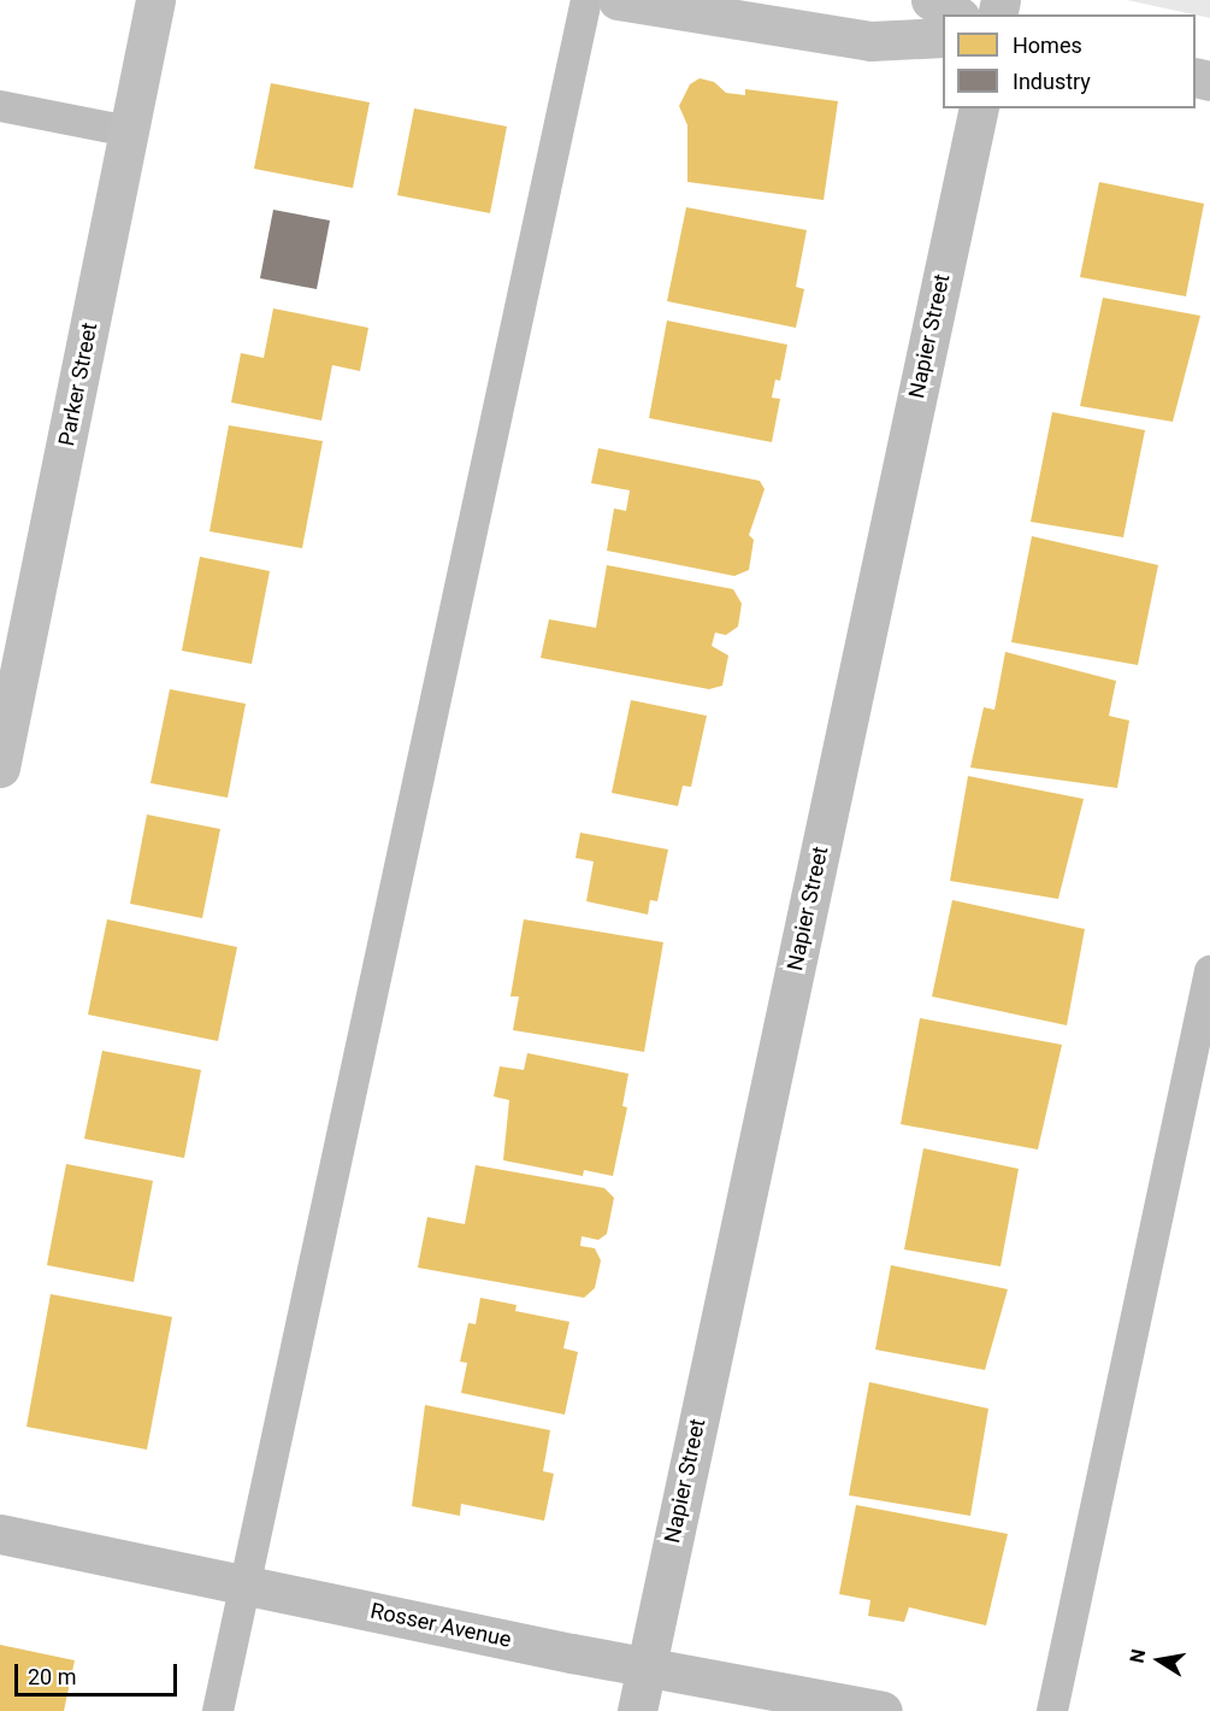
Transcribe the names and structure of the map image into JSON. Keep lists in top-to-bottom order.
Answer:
{
  "streets": {
    "street": ["Napier Street", "Parker Street", "Rosser Avenue"]
  },
  "crossings": [
    ["Napier Street", "Rosser Avenue"]
  ],
  "legend": ["Homes", "Industry"],
  "scale_bar": "20 m",
  "north": "left"
}
